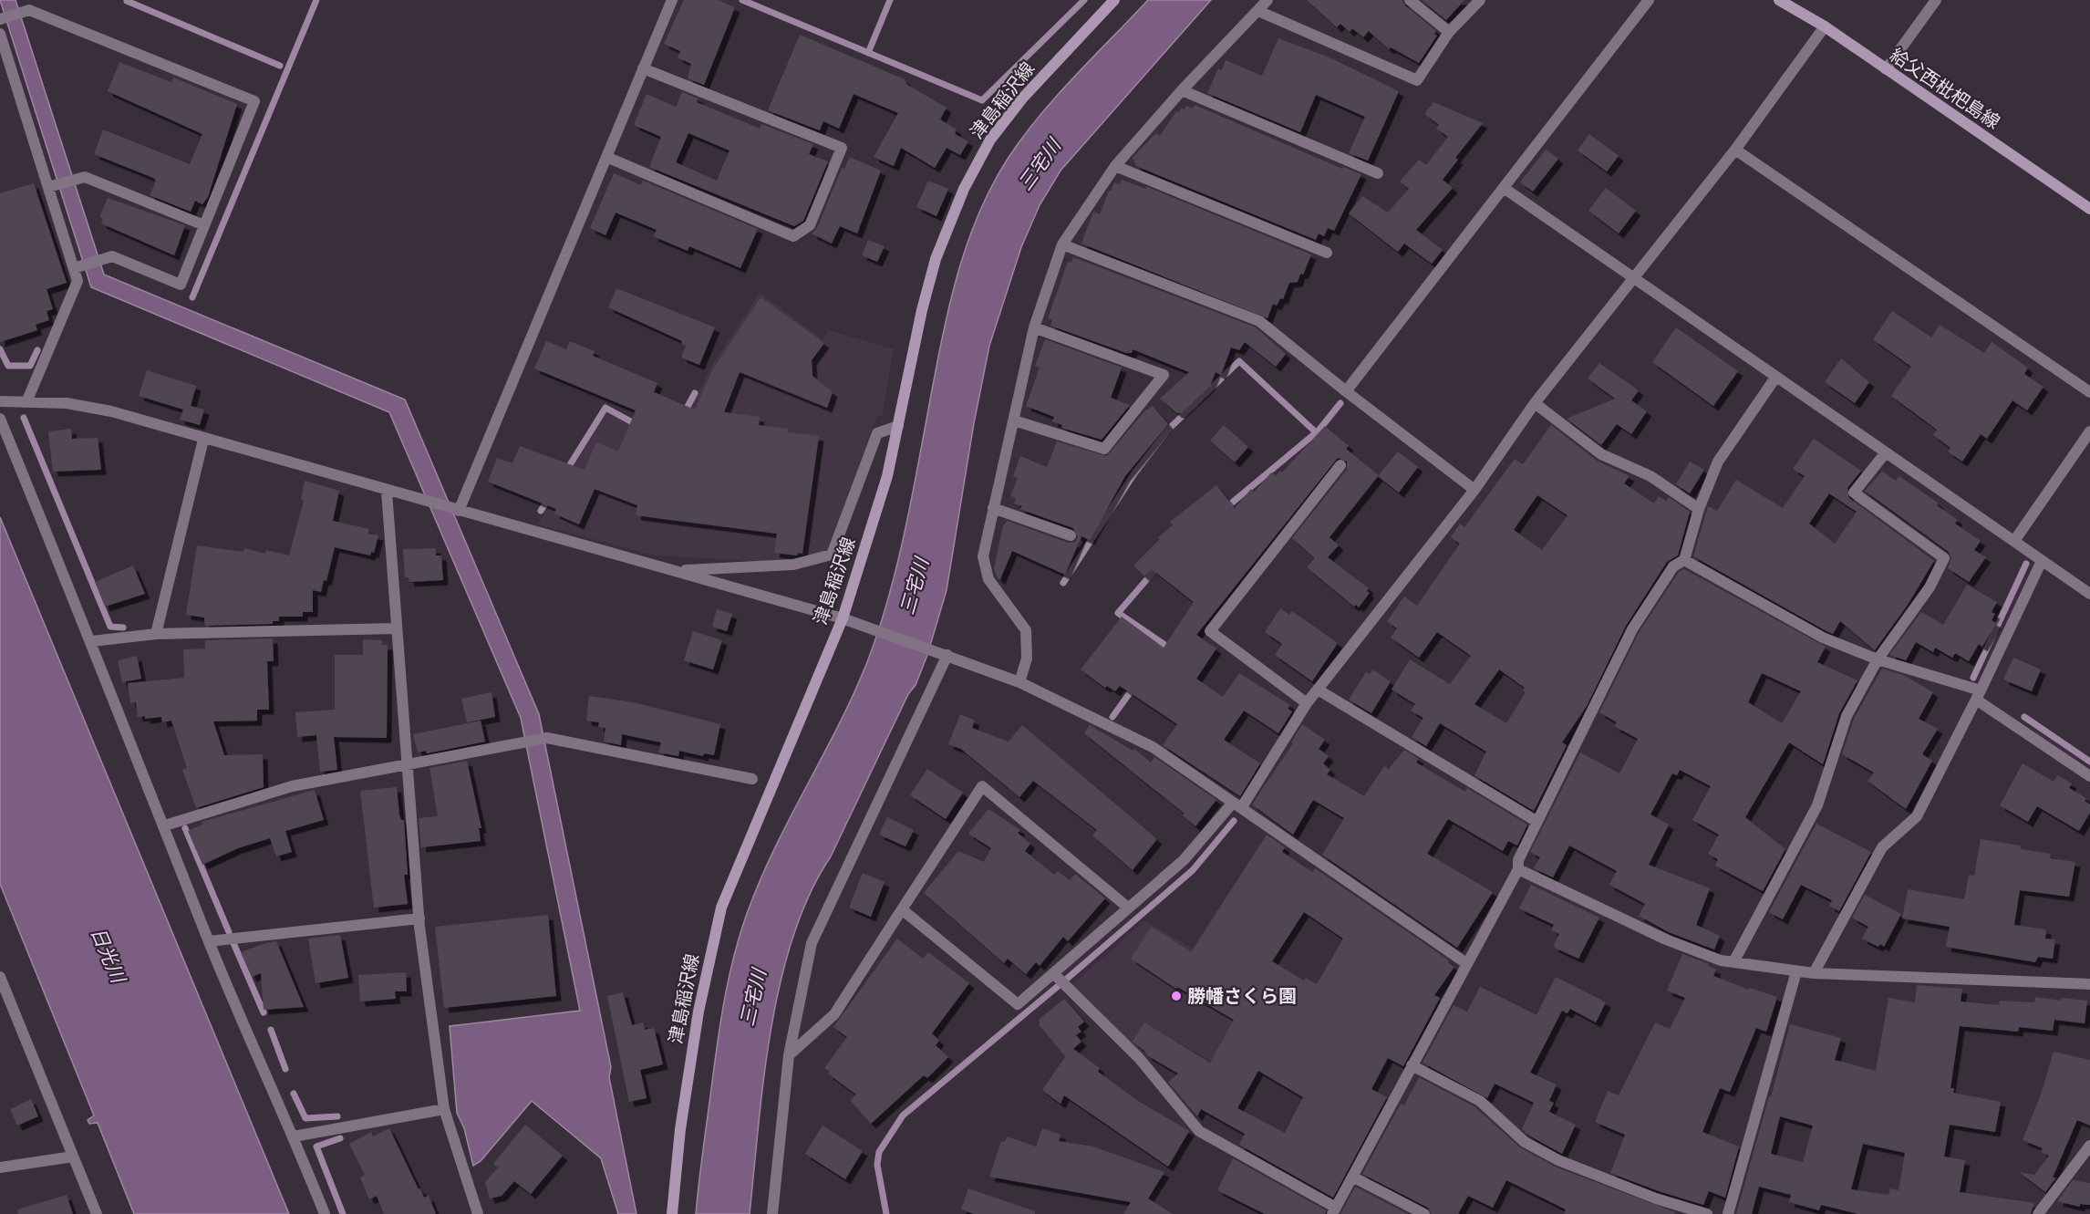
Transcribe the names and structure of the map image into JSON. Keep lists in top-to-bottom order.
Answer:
{
  "streets": {
    "main road": ["給父西枇杷島線", "津島稲沢線"]
  },
  "water": ["三宅川", "日光川"],
  "places": ["勝幡さくら園"]
}
